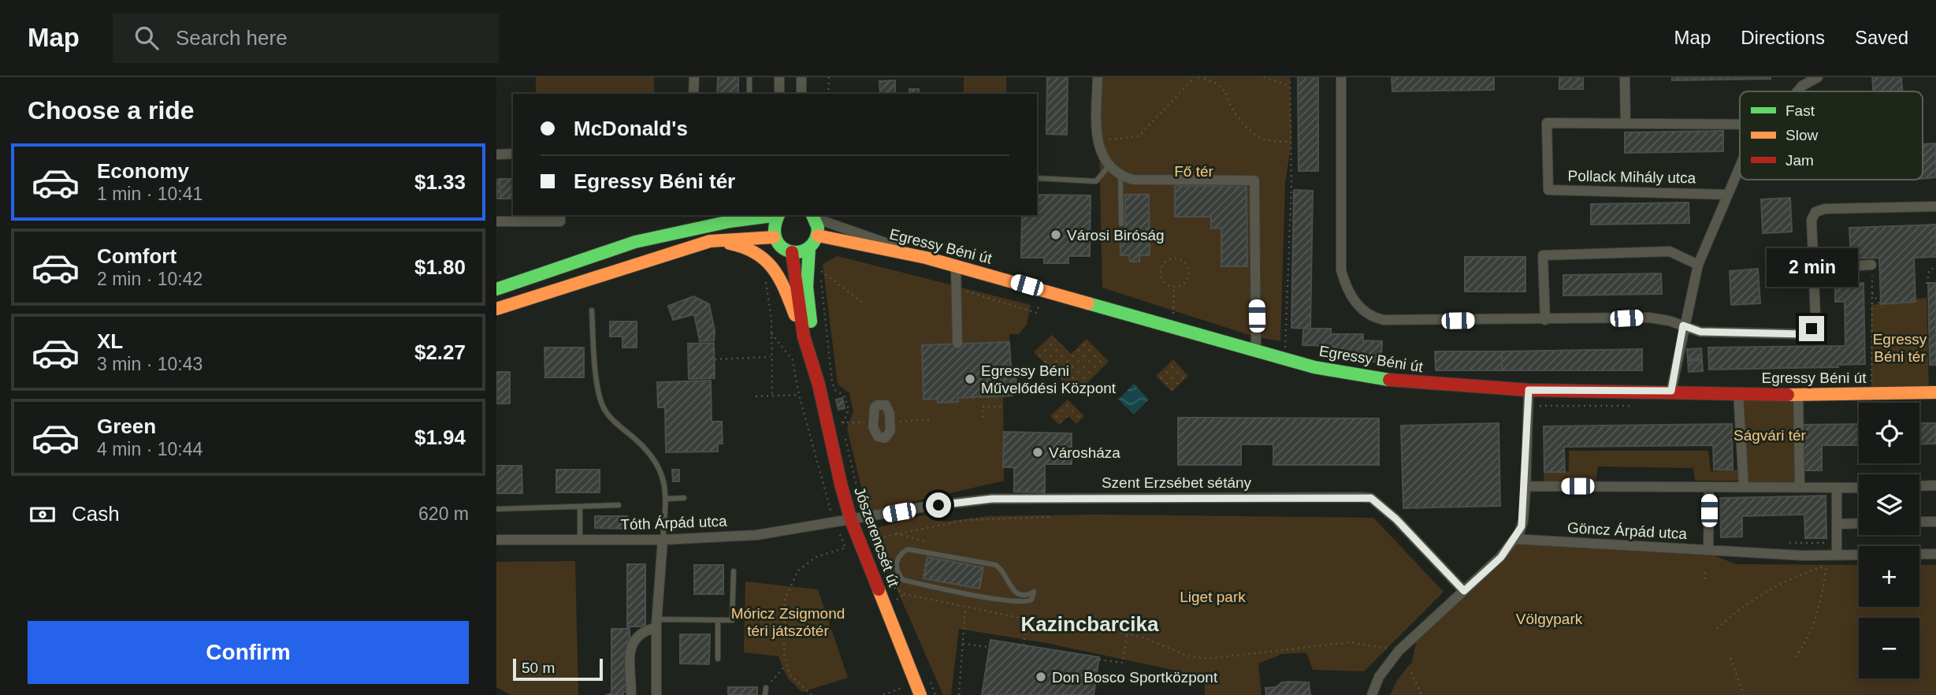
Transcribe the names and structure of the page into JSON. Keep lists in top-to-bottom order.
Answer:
{
  "streets": {
    "street": [
      "Pollack Mihály utca",
      "Egressy Béni út",
      "Szent Erzsébet sétány",
      "Tóth Árpád utca",
      "Göncz Árpád utca",
      "Jószerencsét út"
    ]
  },
  "crossings": [
    ["Szent Erzsébet sétány", "Tóth Árpád utca"],
    ["Szent Erzsébet sétány", "Jószerencsét út"],
    ["Tóth Árpád utca", "Jószerencsét út"]
  ],
  "districts": ["Kazincbarcika"],
  "parks": [
    "Fő tér",
    "Egressy Béni tér",
    "Ságvári tér",
    "Liget park",
    "Móricz Zsigmond téri játszótér",
    "Völgypark"
  ],
  "places": [
    "Városi Biróság",
    "Egressy Béni Művelődési Központ",
    "Városháza",
    "Don Bosco Sportközpont"
  ],
  "legend": ["Fast", "Slow", "Jam"],
  "scale_bar": "50 m",
  "page": {
    "header": "Map",
    "search": "Search here",
    "nav": ["Map", "Directions", "Saved"],
    "heading": "Choose a ride",
    "banner": ["McDonald's", "Egressy Béni tér"],
    "list": [
      {
        "name": "Economy",
        "note": "1 min · 10:41",
        "value": "$1.33"
      },
      {
        "name": "Comfort",
        "note": "2 min · 10:42",
        "value": "$1.80"
      },
      {
        "name": "XL",
        "note": "3 min · 10:43",
        "value": "$2.27"
      },
      {
        "name": "Green",
        "note": "4 min · 10:44",
        "value": "$1.94"
      }
    ],
    "bubble": "2 min",
    "map_buttons": ["+", "−"],
    "pay": ["Cash", "620 m"],
    "buttons": "Confirm",
    "scale": "50 m"
  }
}
